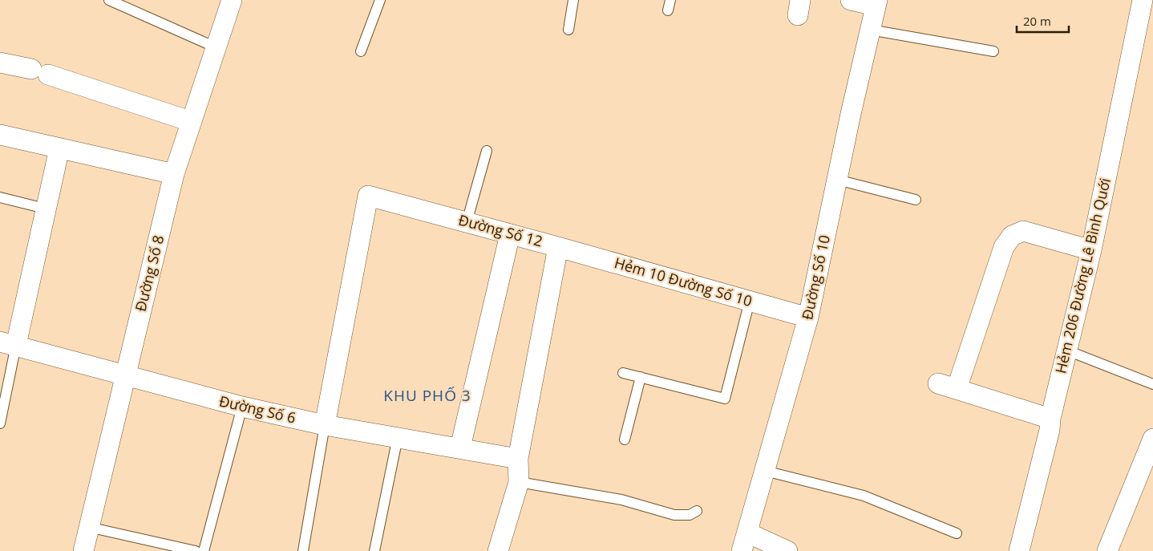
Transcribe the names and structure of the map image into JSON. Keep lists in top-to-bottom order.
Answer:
{
  "streets": {
    "street": [
      "Đường Số 12",
      "Đường Số 8",
      "Hẻm 206 Đường Lê Bình Quới",
      "Đường Số 10",
      "Hẻm 10 Đường Số 10",
      "Đường Số 6"
    ]
  },
  "crossings": [
    ["Đường Số 12", "Hẻm 10 Đường Số 10"],
    ["Đường Số 12", "Đường Số 6"],
    ["Đường Số 8", "Đường Số 6"],
    ["Đường Số 10", "Hẻm 10 Đường Số 10"]
  ],
  "districts": ["KHU PHỐ 3"],
  "scale_bar": "20 m"
}
